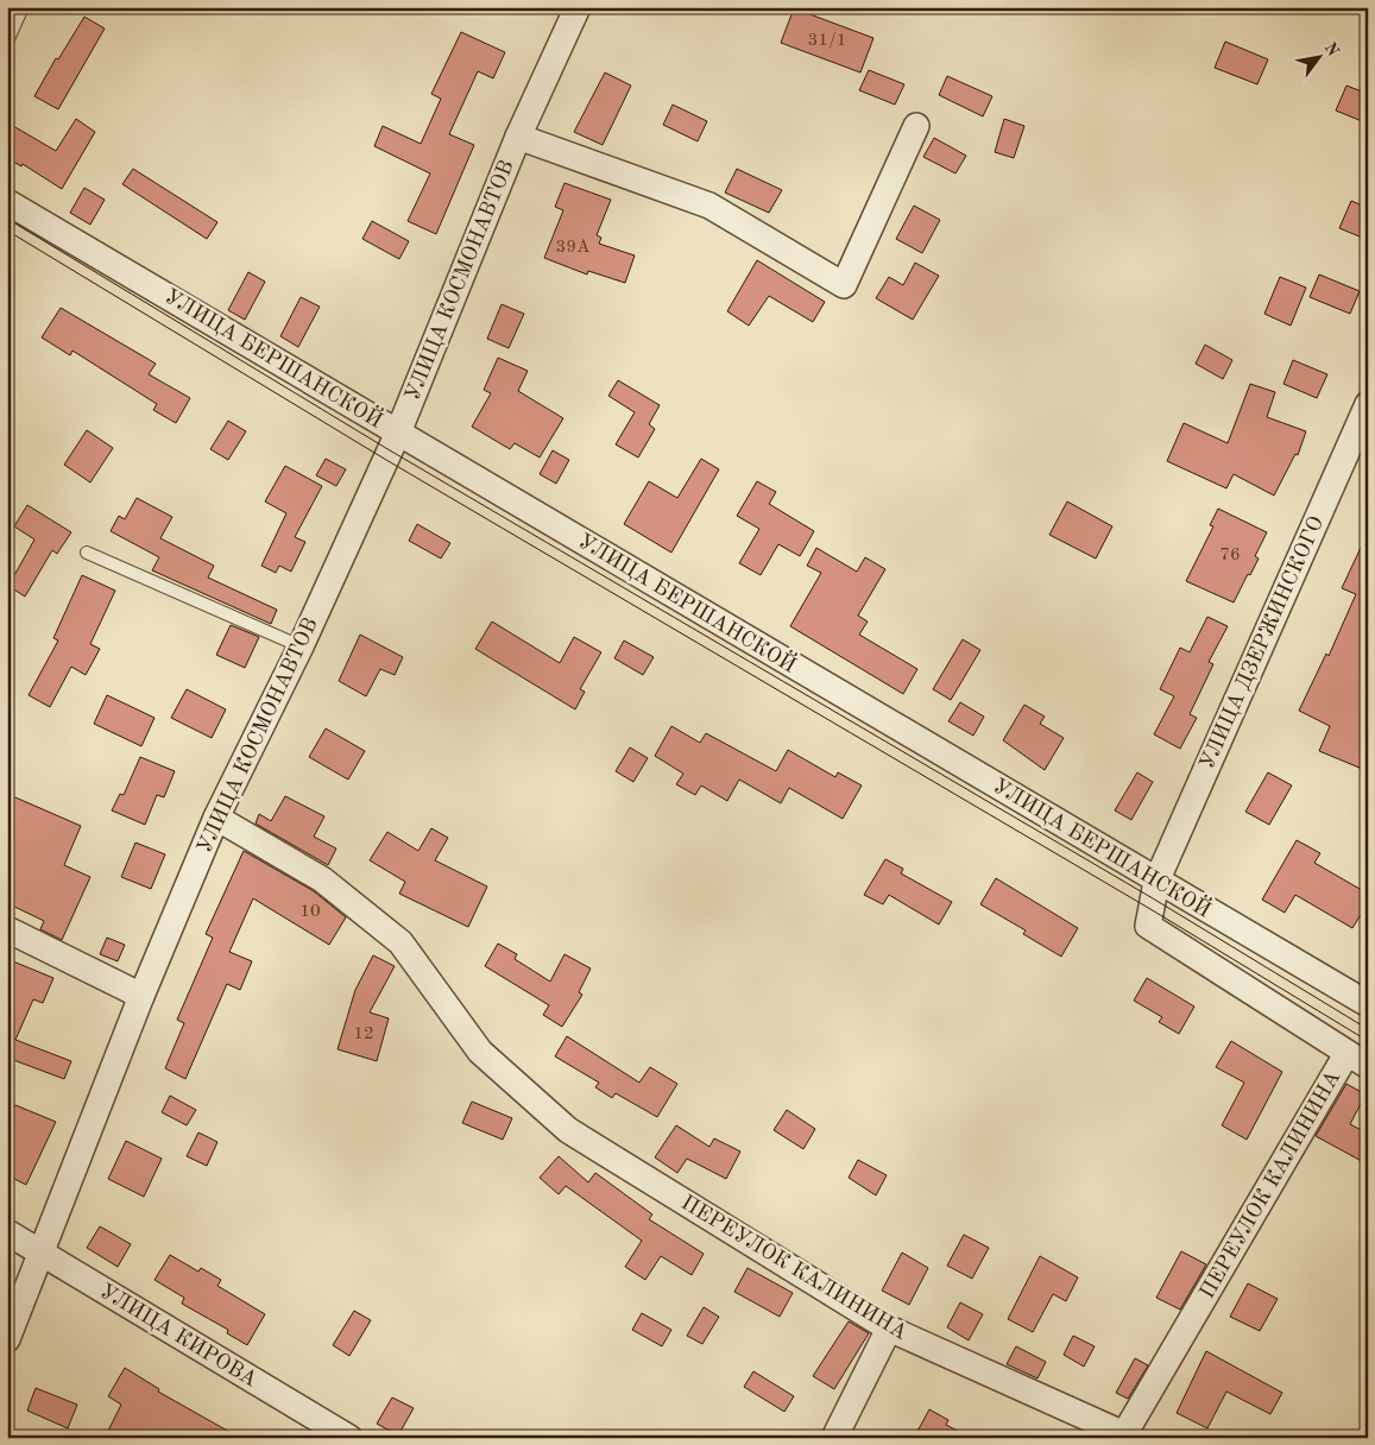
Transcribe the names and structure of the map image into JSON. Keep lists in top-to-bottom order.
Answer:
{
  "streets": {
    "street": [
      "УЛИЦА КОСМОНАВТОВ",
      "УЛИЦА БЕРШАНСКОЙ",
      "УЛИЦА ДЗЕРЖИНСКОГО",
      "ПЕРЕУЛОК КАЛИНИНА",
      "УЛИЦА КИРОВА"
    ]
  },
  "crossings": [
    ["УЛИЦА КОСМОНАВТОВ", "УЛИЦА БЕРШАНСКОЙ"],
    ["УЛИЦА КОСМОНАВТОВ", "ПЕРЕУЛОК КАЛИНИНА"],
    ["УЛИЦА КОСМОНАВТОВ", "УЛИЦА КИРОВА"],
    ["УЛИЦА БЕРШАНСКОЙ", "УЛИЦА ДЗЕРЖИНСКОГО"],
    ["УЛИЦА ДЗЕРЖИНСКОГО", "ПЕРЕУЛОК КАЛИНИНА"]
  ],
  "house_numbers": [
    "31/1",
    "39А",
    "76",
    "10",
    "12"
  ],
  "north": "top right"
}
